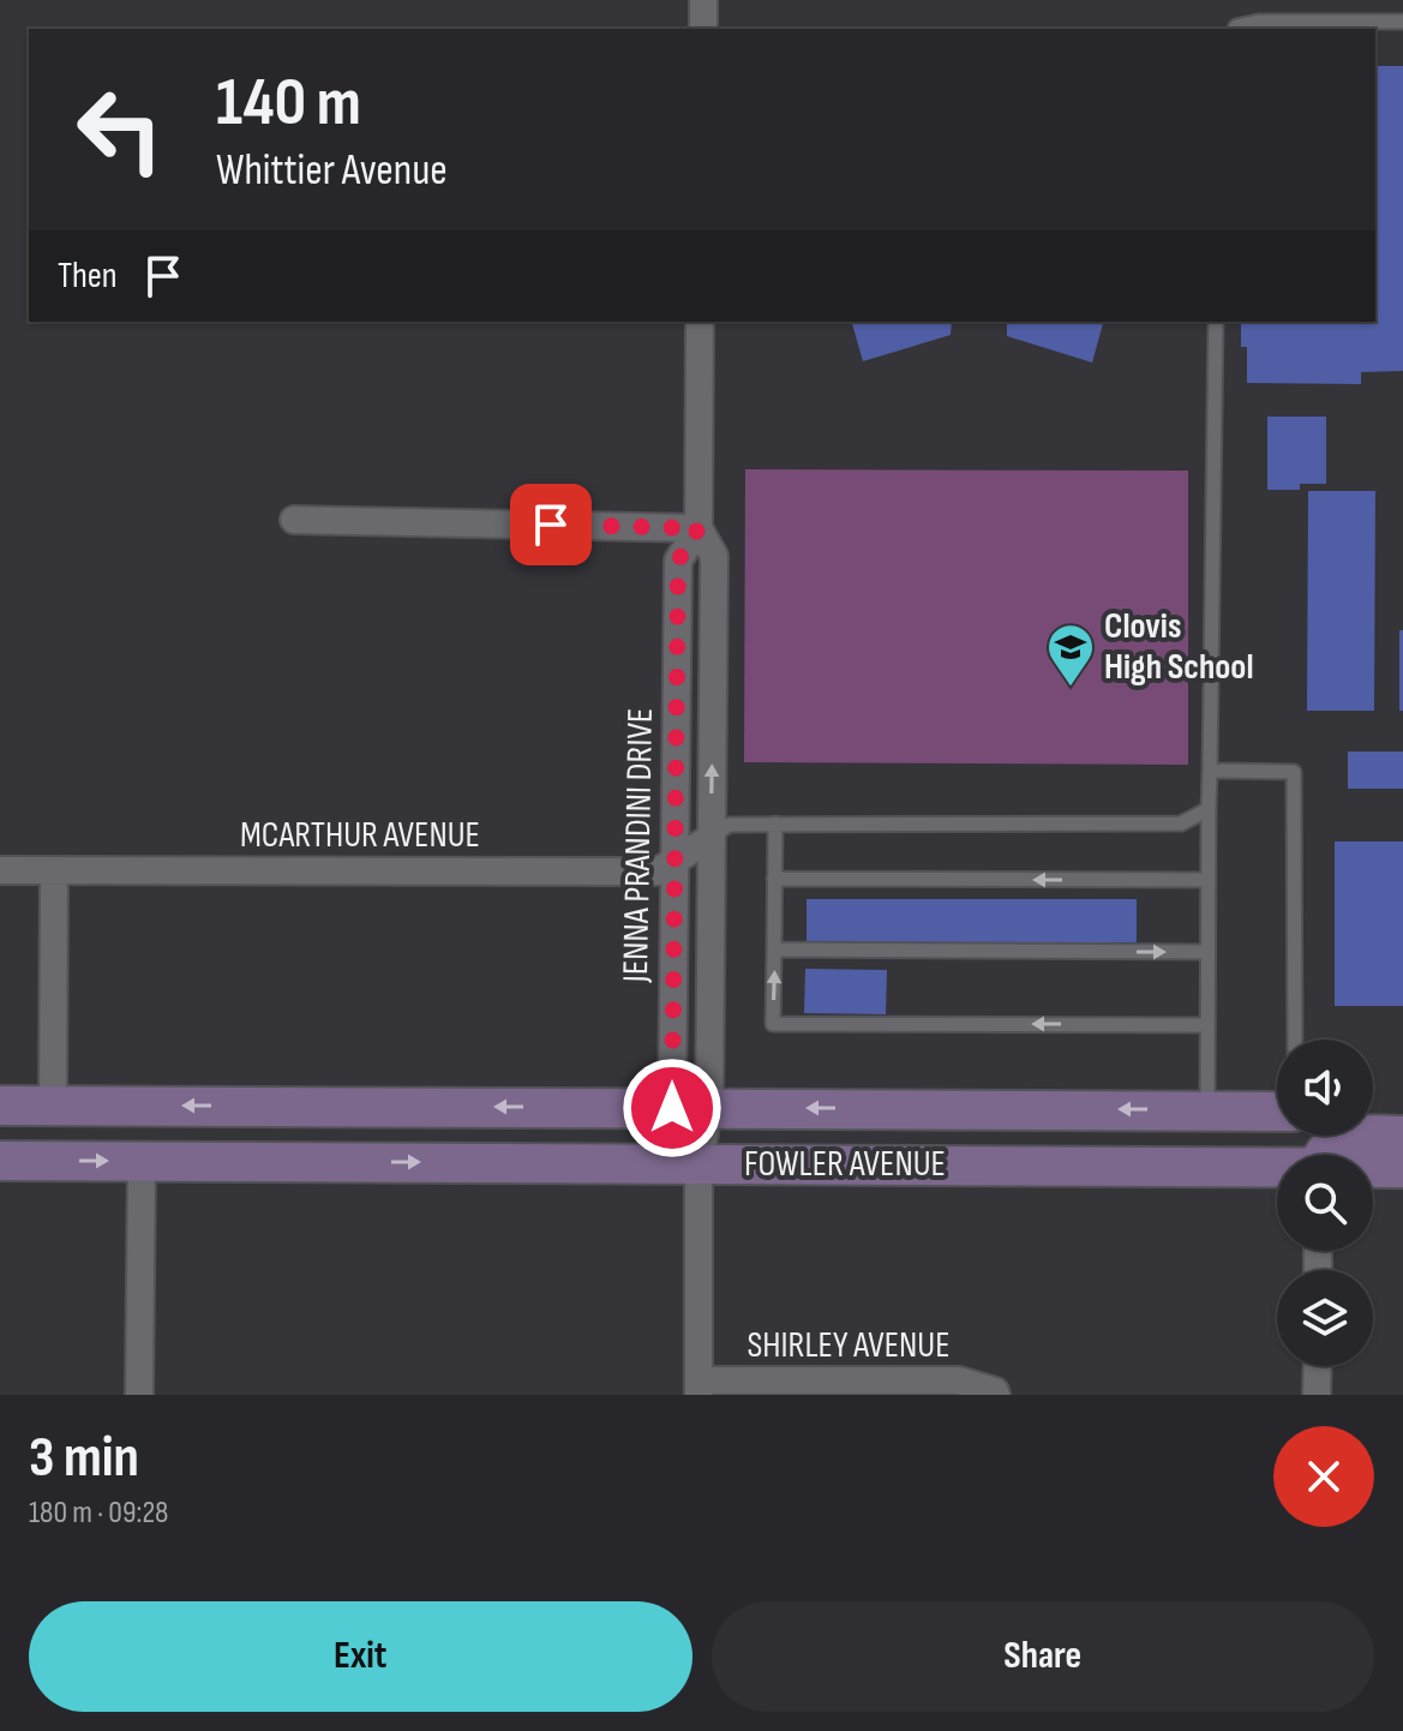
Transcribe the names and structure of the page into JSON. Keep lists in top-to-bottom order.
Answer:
{
  "streets": {
    "main road": ["FOWLER AVENUE"],
    "street": ["MCARTHUR AVENUE", "JENNA PRANDINI DRIVE", "SHIRLEY AVENUE"]
  },
  "crossings": [
    ["MCARTHUR AVENUE", "JENNA PRANDINI DRIVE"],
    ["JENNA PRANDINI DRIVE", "FOWLER AVENUE"]
  ],
  "places": {
    "school or university": ["Clovis High School"]
  },
  "page": {
    "turn": ["140 m", "Whittier Avenue"],
    "then": "Then",
    "heading": ["3 min", "180 m · 09:28"],
    "buttons": ["Exit", "Share"]
  }
}
